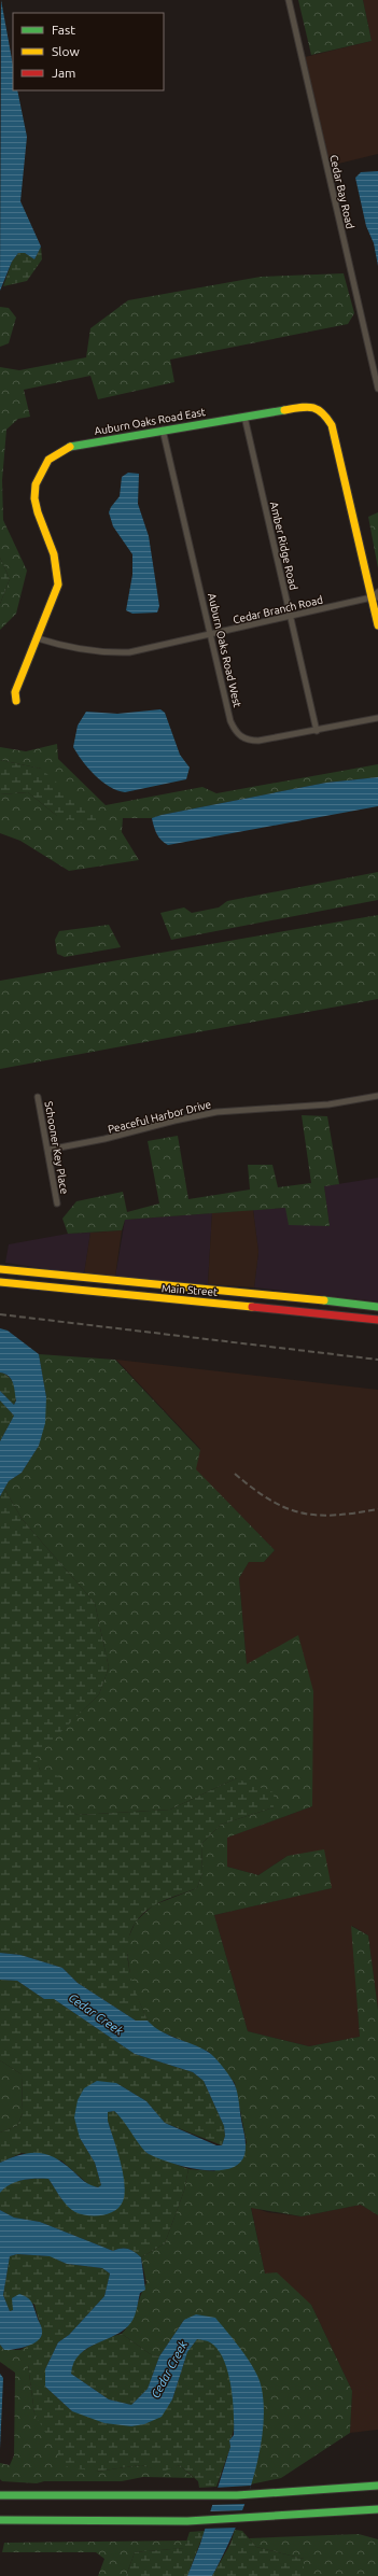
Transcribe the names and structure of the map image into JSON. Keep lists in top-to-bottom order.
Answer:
{
  "streets": {
    "main road": ["Auburn Oaks Road East", "Main Street"],
    "street": [
      "Cedar Bay Road",
      "Amber Ridge Road",
      "Cedar Branch Road",
      "Auburn Oaks Road West",
      "Peaceful Harbor Drive",
      "Schooner Key Place"
    ]
  },
  "crossings": [
    ["Auburn Oaks Road East", "Amber Ridge Road"],
    ["Auburn Oaks Road East", "Cedar Branch Road"],
    ["Auburn Oaks Road East", "Auburn Oaks Road West"],
    ["Amber Ridge Road", "Cedar Branch Road"],
    ["Amber Ridge Road", "Auburn Oaks Road West"],
    ["Cedar Branch Road", "Auburn Oaks Road West"],
    ["Peaceful Harbor Drive", "Schooner Key Place"]
  ],
  "water": ["Cedar Creek"],
  "legend": ["Fast", "Slow", "Jam"]
}
